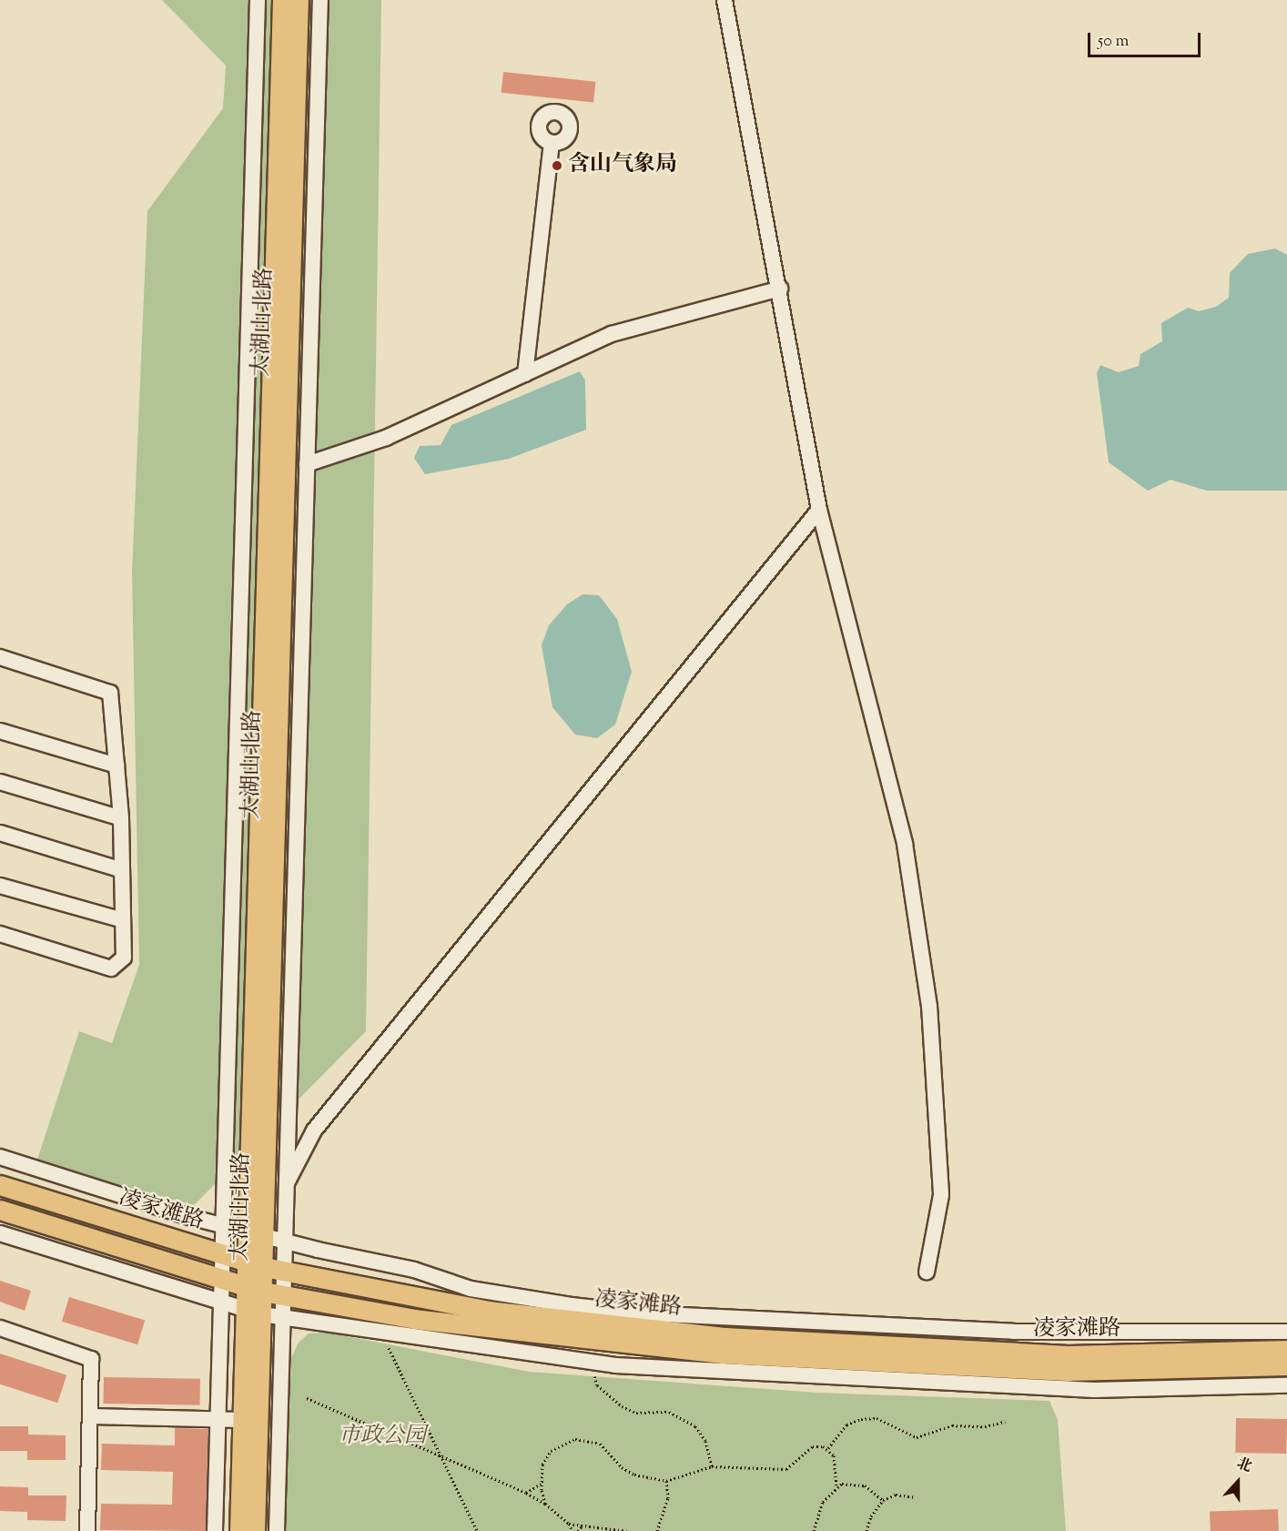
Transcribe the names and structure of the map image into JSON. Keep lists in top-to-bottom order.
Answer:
{
  "streets": {
    "main road": ["太湖山北路", "凌家滩路"]
  },
  "crossings": [
    ["太湖山北路", "凌家滩路"]
  ],
  "parks": ["市政公园"],
  "places": ["含山气象局"],
  "scale_bar": "50 m",
  "north": "top"
}
